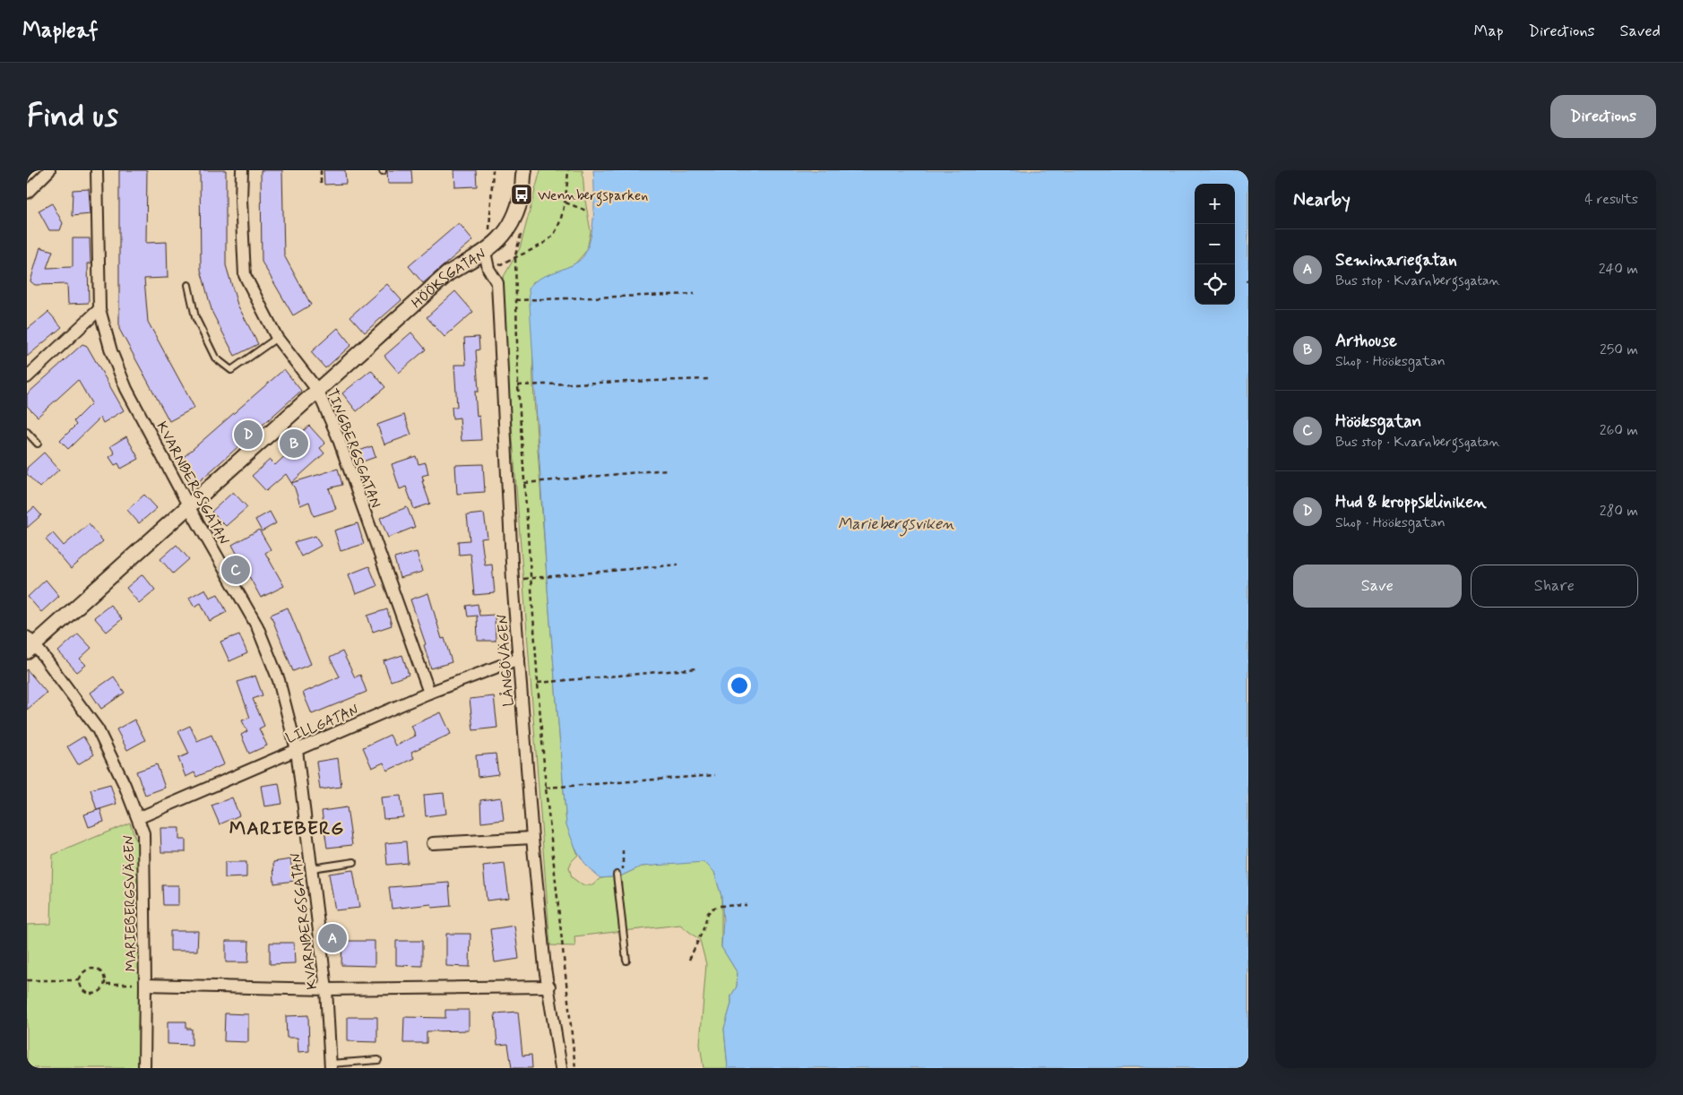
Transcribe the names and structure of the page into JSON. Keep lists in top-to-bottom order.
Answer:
{
  "streets": {
    "street": [
      "HÖÖKSGATAN",
      "TINGBERGSGATAN",
      "KVARNBERGSGATAN",
      "LÅNGÖVÄGEN",
      "LILLGATAN",
      "MARIEBERGSVÄGEN"
    ]
  },
  "crossings": [
    ["HÖÖKSGATAN", "TINGBERGSGATAN"],
    ["HÖÖKSGATAN", "KVARNBERGSGATAN"],
    ["HÖÖKSGATAN", "LÅNGÖVÄGEN"],
    ["HÖÖKSGATAN", "MARIEBERGSVÄGEN"],
    ["TINGBERGSGATAN", "LILLGATAN"],
    ["KVARNBERGSGATAN", "LILLGATAN"],
    ["LÅNGÖVÄGEN", "LILLGATAN"],
    ["LILLGATAN", "MARIEBERGSVÄGEN"]
  ],
  "districts": ["MARIEBERG"],
  "water": ["Mariebergsviken"],
  "places": {
    "bus stop": ["Wennbergsparken"]
  },
  "page": {
    "header": "Mapleaf",
    "nav": ["Map", "Directions", "Saved"],
    "buttons": [
      "Directions",
      ["Save", "Share"]
    ],
    "title": "Find us",
    "heading": ["Nearby", "4 results"],
    "map_buttons": ["+", "−"],
    "list": [
      {
        "mark": "A",
        "name": "Seminariegatan",
        "note": "Bus stop · Kvarnbergsgatan",
        "value": "240 m"
      },
      {
        "mark": "B",
        "name": "Arthouse",
        "note": "Shop · Hööksgatan",
        "value": "250 m"
      },
      {
        "mark": "C",
        "name": "Hööksgatan",
        "note": "Bus stop · Kvarnbergsgatan",
        "value": "260 m"
      },
      {
        "mark": "D",
        "name": "Hud & kroppskliniken",
        "note": "Shop · Hööksgatan",
        "value": "280 m"
      }
    ],
    "pins": [
      "D",
      "B",
      "C",
      "A"
    ]
  }
}
